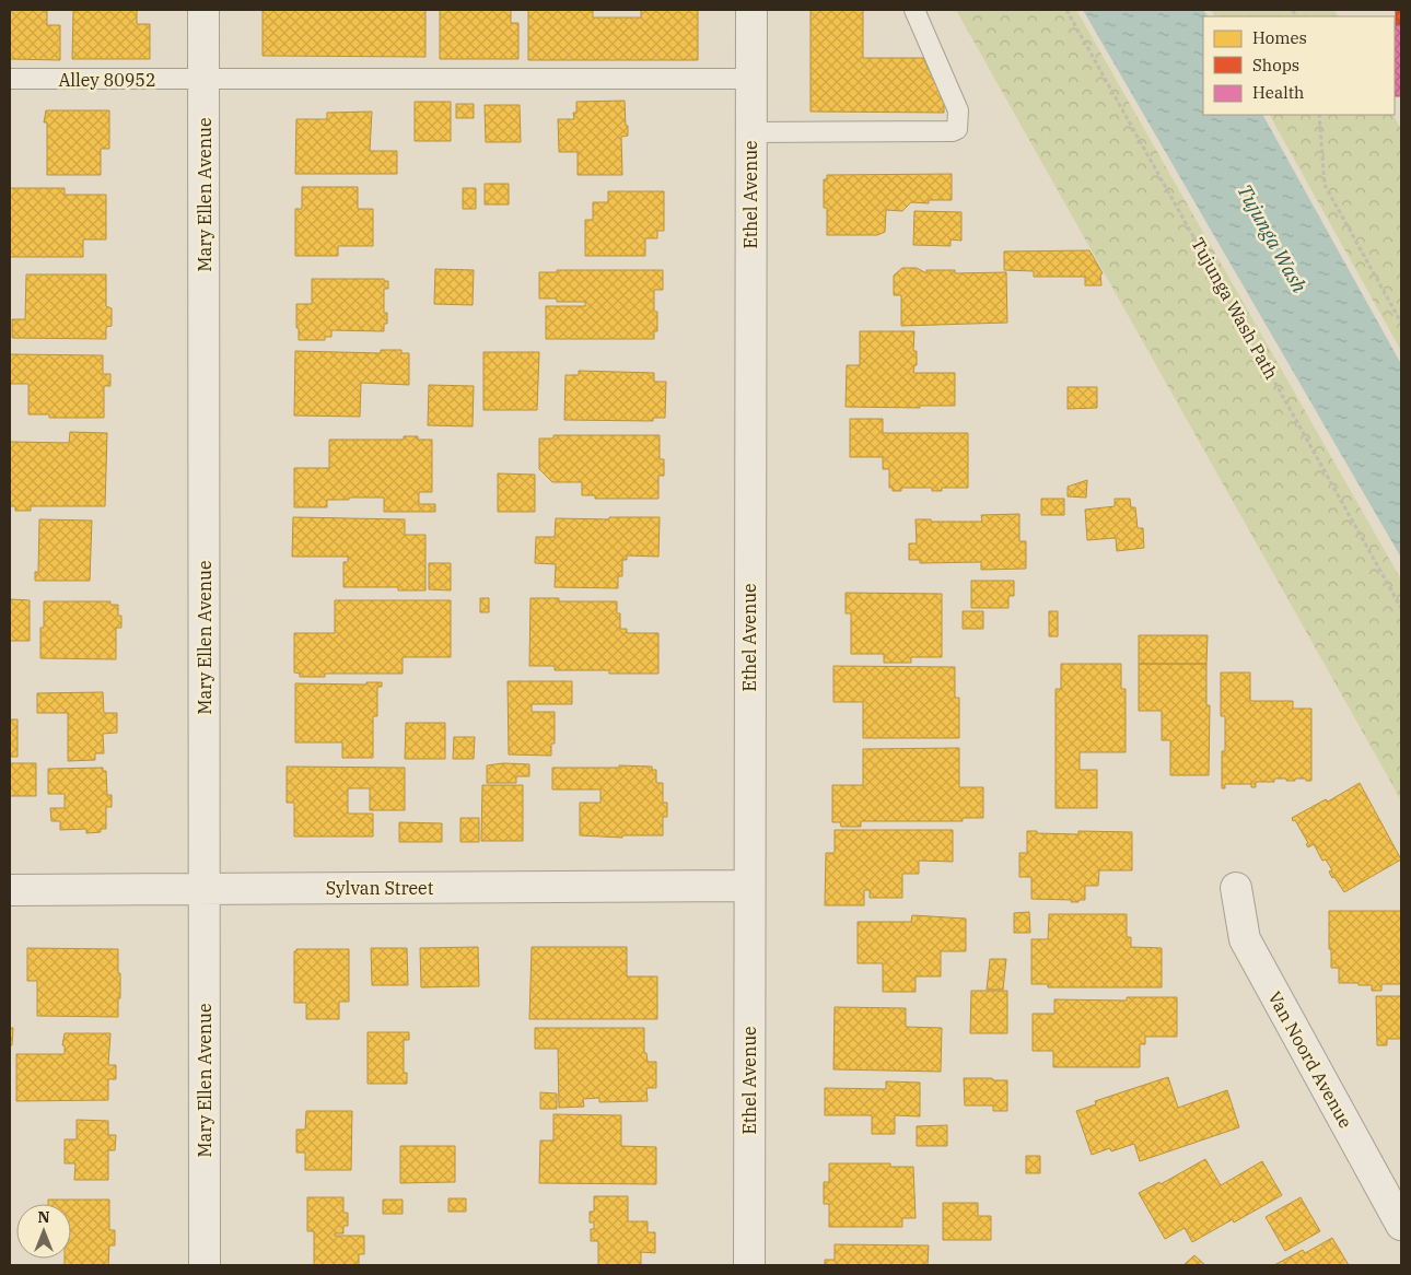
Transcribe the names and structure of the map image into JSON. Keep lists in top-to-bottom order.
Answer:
{
  "streets": {
    "street": [
      "Mary Ellen Avenue",
      "Ethel Avenue",
      "Sylvan Street",
      "Van Noord Avenue"
    ],
    "lane": ["Alley 80952"],
    "path": ["Tujunga Wash Path"]
  },
  "crossings": [
    ["Alley 80952", "Mary Ellen Avenue"],
    ["Alley 80952", "Ethel Avenue"],
    ["Mary Ellen Avenue", "Sylvan Street"],
    ["Ethel Avenue", "Sylvan Street"]
  ],
  "water": ["Tujunga Wash"],
  "legend": ["Homes", "Shops", "Health"],
  "north": "top"
}
